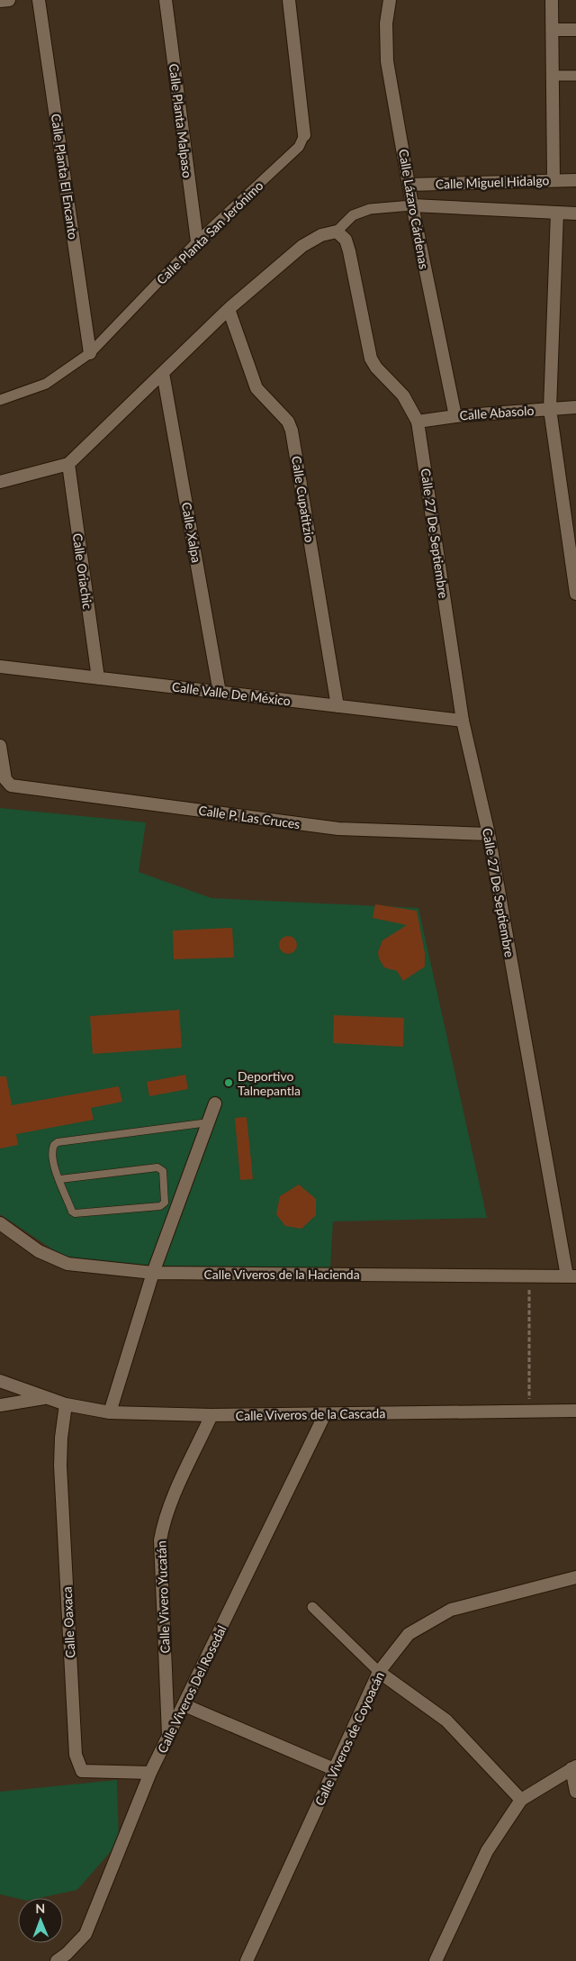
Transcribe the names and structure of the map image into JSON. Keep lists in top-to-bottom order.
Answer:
{
  "streets": {
    "street": [
      "Calle Planta Malpaso",
      "Calle Planta El Encanto",
      "Calle Miguel Hidalgo",
      "Calle Lázaro Cárdenas",
      "Calle Planta San Jerónimo",
      "Calle Abasolo",
      "Calle Cupatitzio",
      "Calle Xalpa",
      "Calle 27 De Septiembre",
      "Calle Oriachic",
      "Calle Valle De México",
      "Calle P. Las Cruces",
      "Calle Viveros de la Hacienda",
      "Calle Viveros de la Cascada",
      "Calle Vivero Yucatán",
      "Calle Oaxaca",
      "Calle Viveros Del Rosedal",
      "Calle Viveros de Coyoacán"
    ]
  },
  "crossings": [
    ["Calle Planta Malpaso", "Calle Planta San Jerónimo"],
    ["Calle Planta El Encanto", "Calle Planta San Jerónimo"],
    ["Calle Miguel Hidalgo", "Calle Lázaro Cárdenas"],
    ["Calle Lázaro Cárdenas", "Calle Abasolo"],
    ["Calle Abasolo", "Calle 27 De Septiembre"],
    ["Calle Cupatitzio", "Calle Valle De México"],
    ["Calle Xalpa", "Calle Valle De México"],
    ["Calle 27 De Septiembre", "Calle Valle De México"],
    ["Calle 27 De Septiembre", "Calle P. Las Cruces"],
    ["Calle 27 De Septiembre", "Calle Viveros de la Hacienda"],
    ["Calle Oriachic", "Calle Valle De México"],
    ["Calle Viveros de la Cascada", "Calle Vivero Yucatán"],
    ["Calle Viveros de la Cascada", "Calle Oaxaca"],
    ["Calle Viveros de la Cascada", "Calle Viveros Del Rosedal"],
    ["Calle Vivero Yucatán", "Calle Viveros Del Rosedal"],
    ["Calle Oaxaca", "Calle Viveros Del Rosedal"]
  ],
  "places": ["Deportivo Talnepantla"],
  "north": "top"
}
